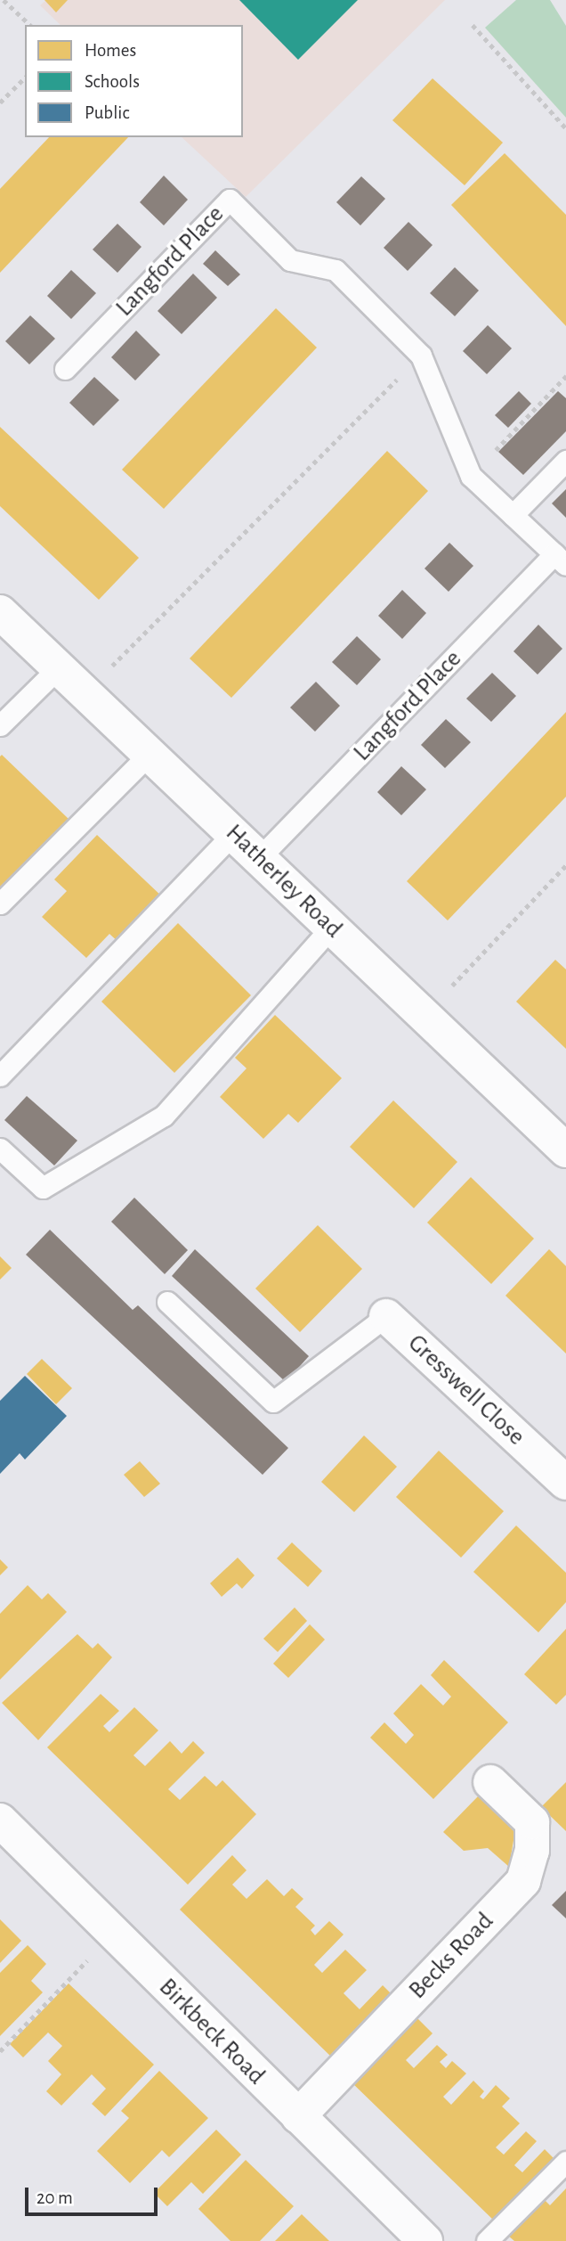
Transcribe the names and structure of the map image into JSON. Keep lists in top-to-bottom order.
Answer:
{
  "streets": {
    "street": [
      "Hatherley Road",
      "Gresswell Close",
      "Becks Road",
      "Birkbeck Road"
    ],
    "lane": ["Langford Place"]
  },
  "crossings": [
    ["Langford Place", "Hatherley Road"],
    ["Becks Road", "Birkbeck Road"]
  ],
  "legend": ["Homes", "Schools", "Public"],
  "scale_bar": "20 m"
}
